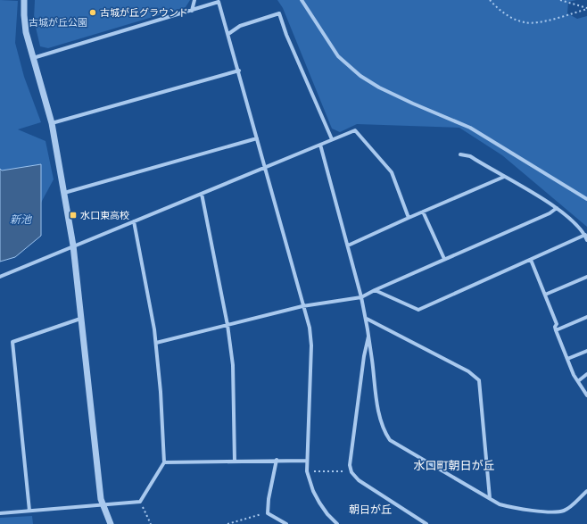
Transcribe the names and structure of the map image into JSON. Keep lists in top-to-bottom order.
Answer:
{
  "districts": ["水口町朝日が丘", "朝日が丘"],
  "water": ["新池"],
  "parks": ["古城が丘公園"],
  "places": {
    "other": ["古城が丘グラウンド"],
    "transit": ["水口東高校"]
  }
}
